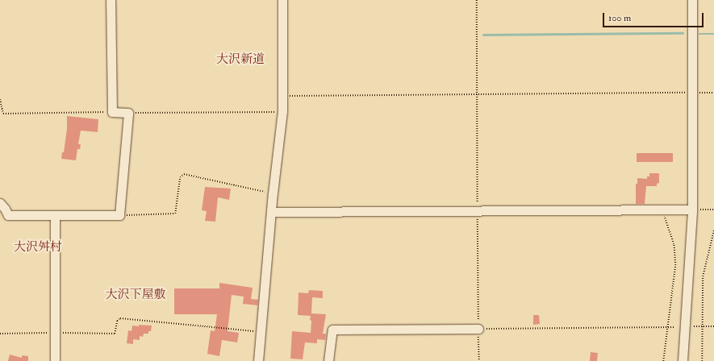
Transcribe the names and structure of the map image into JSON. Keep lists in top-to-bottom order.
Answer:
{
  "districts": ["大沢新道", "大沢舛村", "大沢下屋敷"],
  "scale_bar": "100 m"
}
